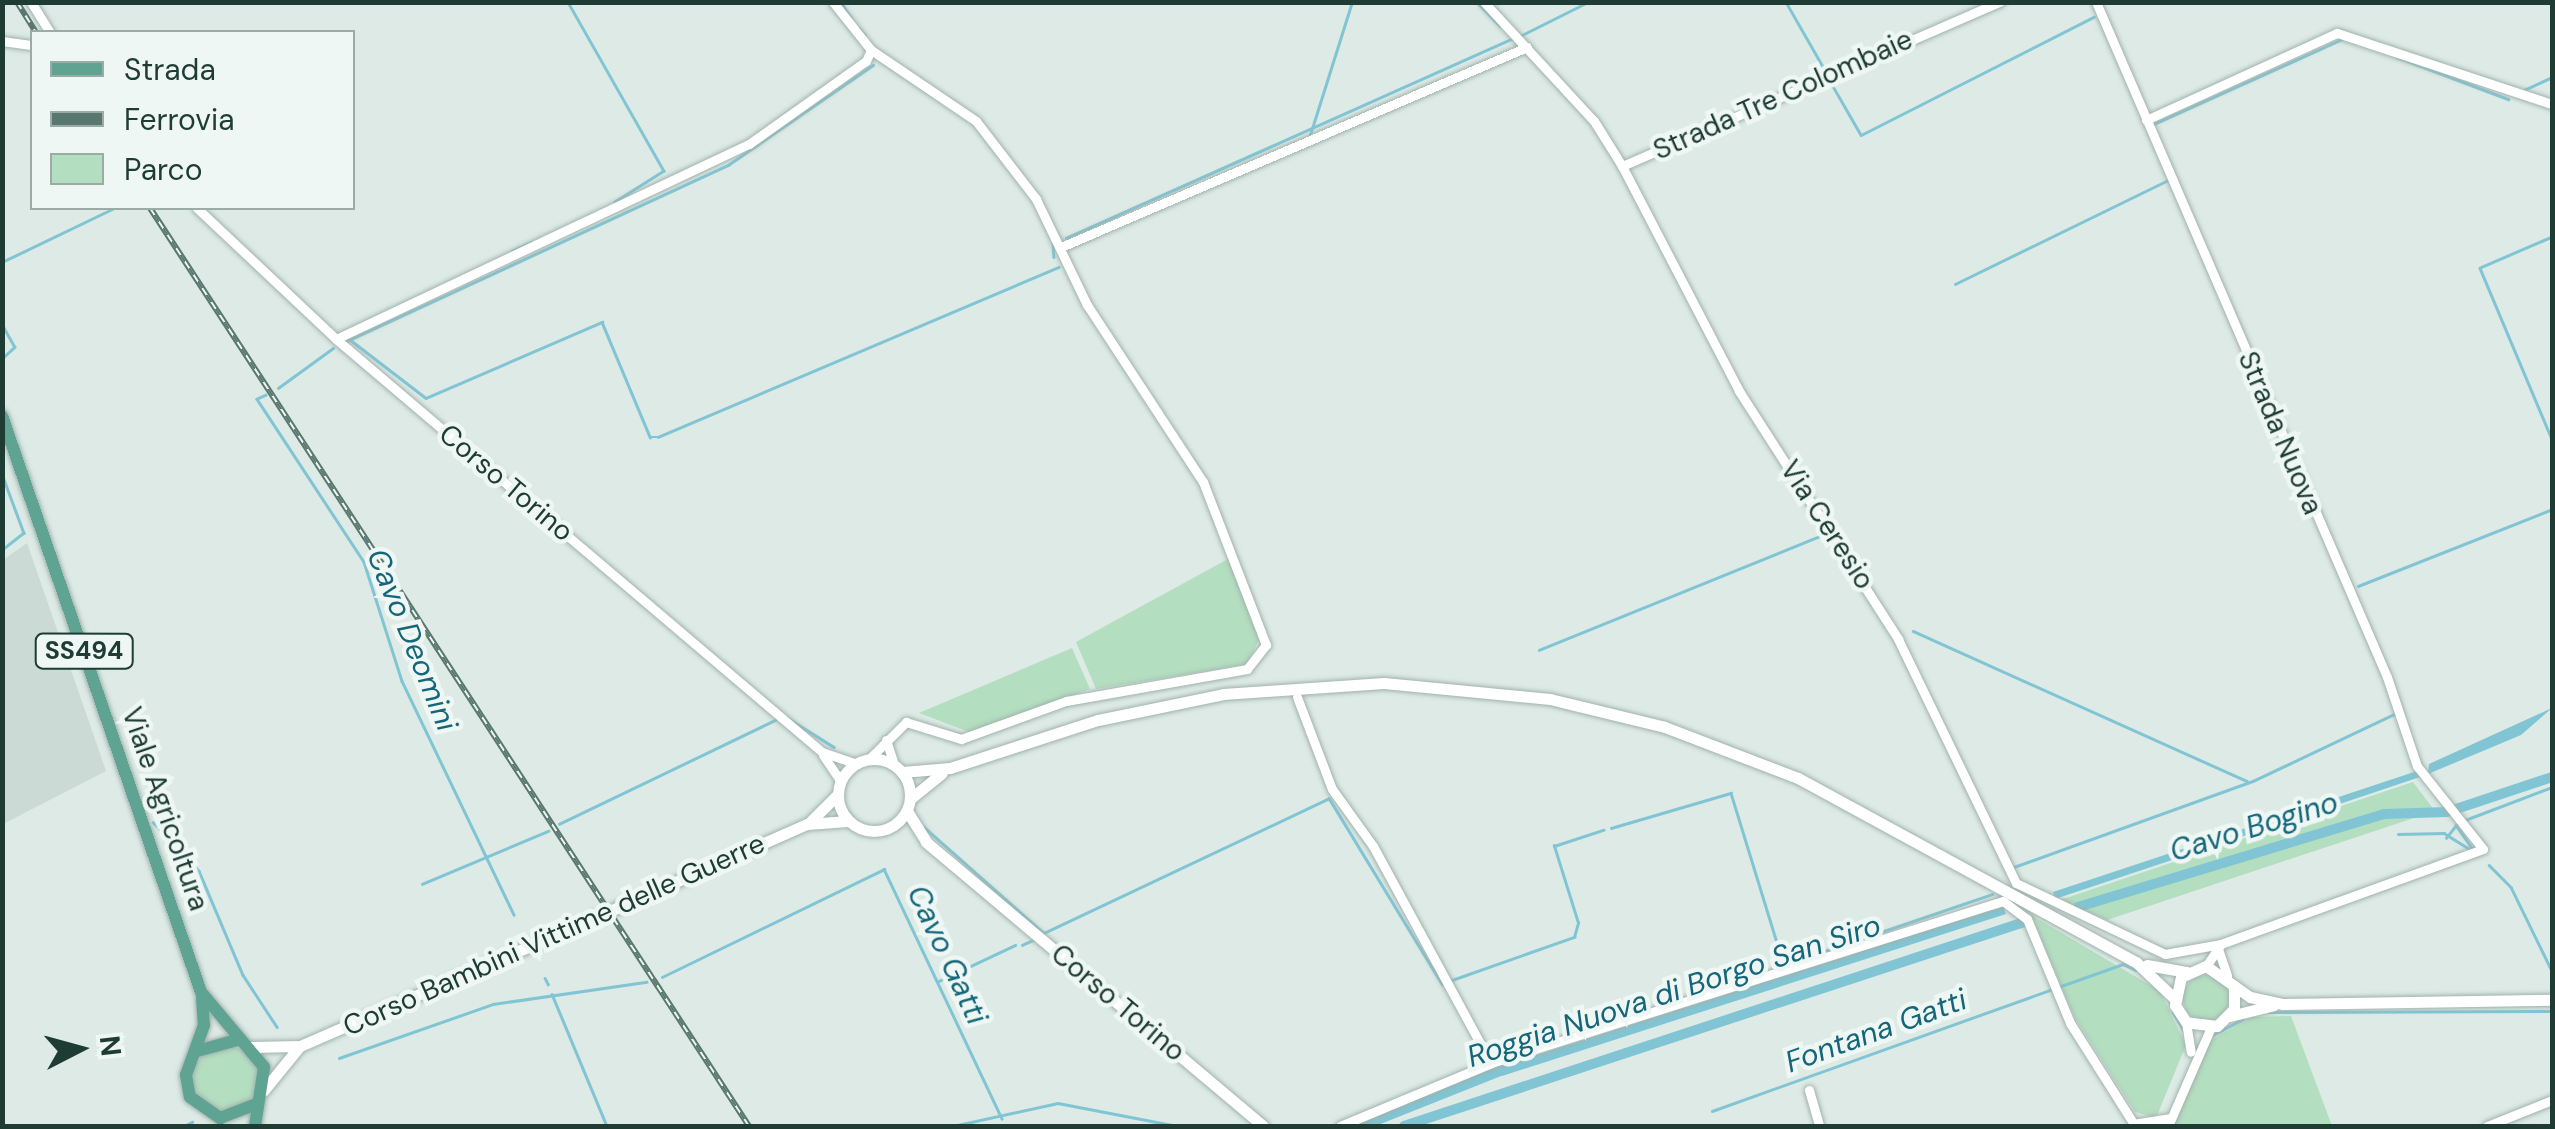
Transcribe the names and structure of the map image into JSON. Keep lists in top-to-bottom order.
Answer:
{
  "streets": {
    "main road": [
      "Corso Torino",
      "SS494",
      "Viale Agricoltura",
      "Corso Bambini Vittime delle Guerre"
    ],
    "street": ["Strada Tre Colombaie", "Strada Nuova", "Via Ceresio"]
  },
  "crossings": [
    ["Strada Tre Colombaie", "Via Ceresio"],
    ["Strada Nuova", "Via Ceresio"],
    ["Viale Agricoltura", "Corso Bambini Vittime delle Guerre"]
  ],
  "water": [
    "Cavo Deomini",
    "Cavo Bogino",
    "Cavo Gatti",
    "Roggia Nuova di Borgo San Siro",
    "Fontana Gatti"
  ],
  "legend": ["Strada", "Ferrovia", "Parco"],
  "north": "right"
}
